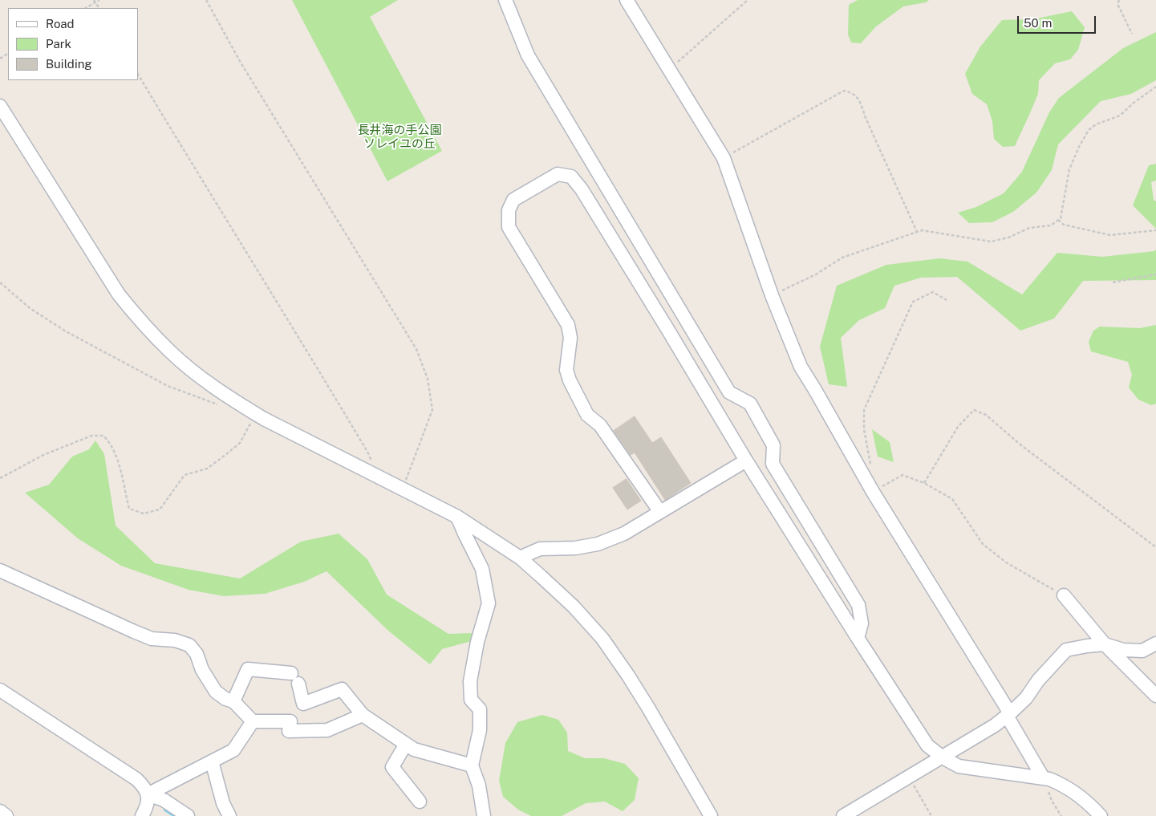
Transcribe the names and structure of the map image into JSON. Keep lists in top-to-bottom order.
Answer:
{
  "parks": ["長井海の手公園 ソレイユの丘"],
  "legend": ["Road", "Park", "Building"],
  "scale_bar": "50 m"
}
